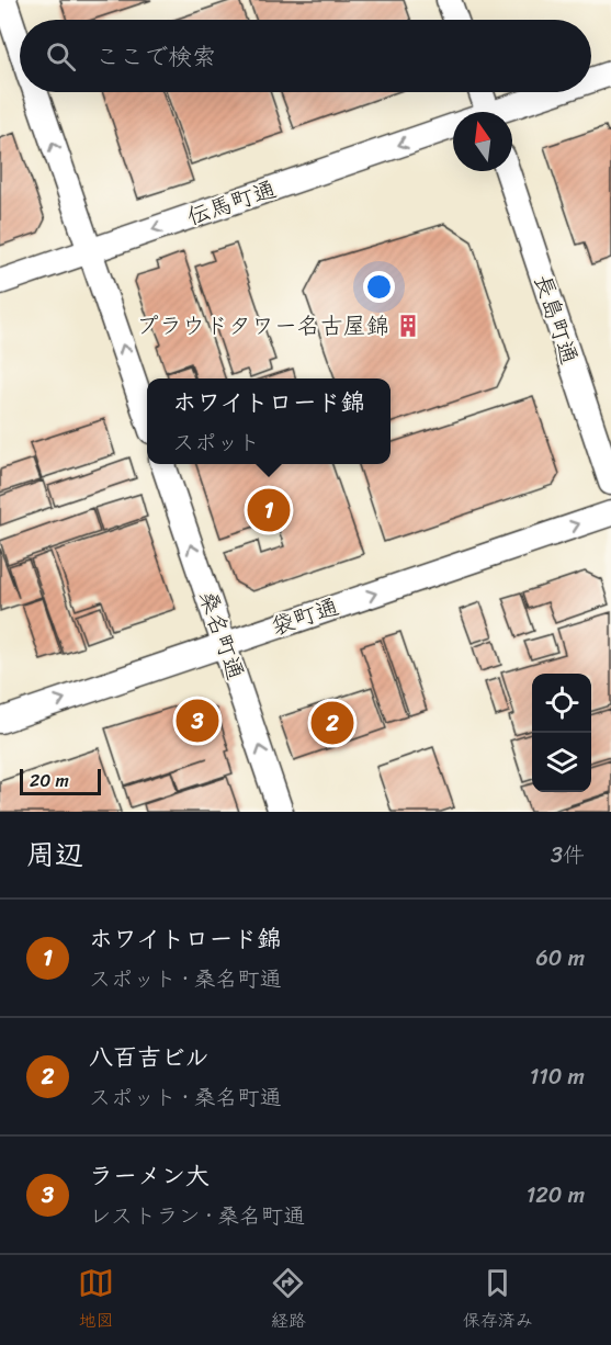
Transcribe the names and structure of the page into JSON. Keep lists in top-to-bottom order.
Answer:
{
  "streets": {
    "street": [
      "伝馬町通",
      "長島町通",
      "袋町通",
      "桑名町通"
    ]
  },
  "crossings": [
    ["袋町通", "桑名町通"]
  ],
  "one_way": ["伝馬町通", "袋町通", "桑名町通"],
  "places": {
    "building": ["プラウドタワー名古屋錦"]
  },
  "scale_bar": "20 m",
  "north": "top",
  "page": {
    "search": "ここで検索",
    "popup": ["ホワイトロード錦", "スポット"],
    "pins": ["1", "3", "2"],
    "scale": "20 m",
    "heading": ["周辺", "3件"],
    "list": [
      {
        "mark": "1",
        "name": "ホワイトロード錦",
        "note": "スポット · 桑名町通",
        "value": "60 m"
      },
      {
        "mark": "2",
        "name": "八百吉ビル",
        "note": "スポット · 桑名町通",
        "value": "110 m"
      },
      {
        "mark": "3",
        "name": "ラーメン大",
        "note": "レストラン · 桑名町通",
        "value": "120 m"
      }
    ],
    "nav": ["地図", "経路", "保存済み"]
  }
}
